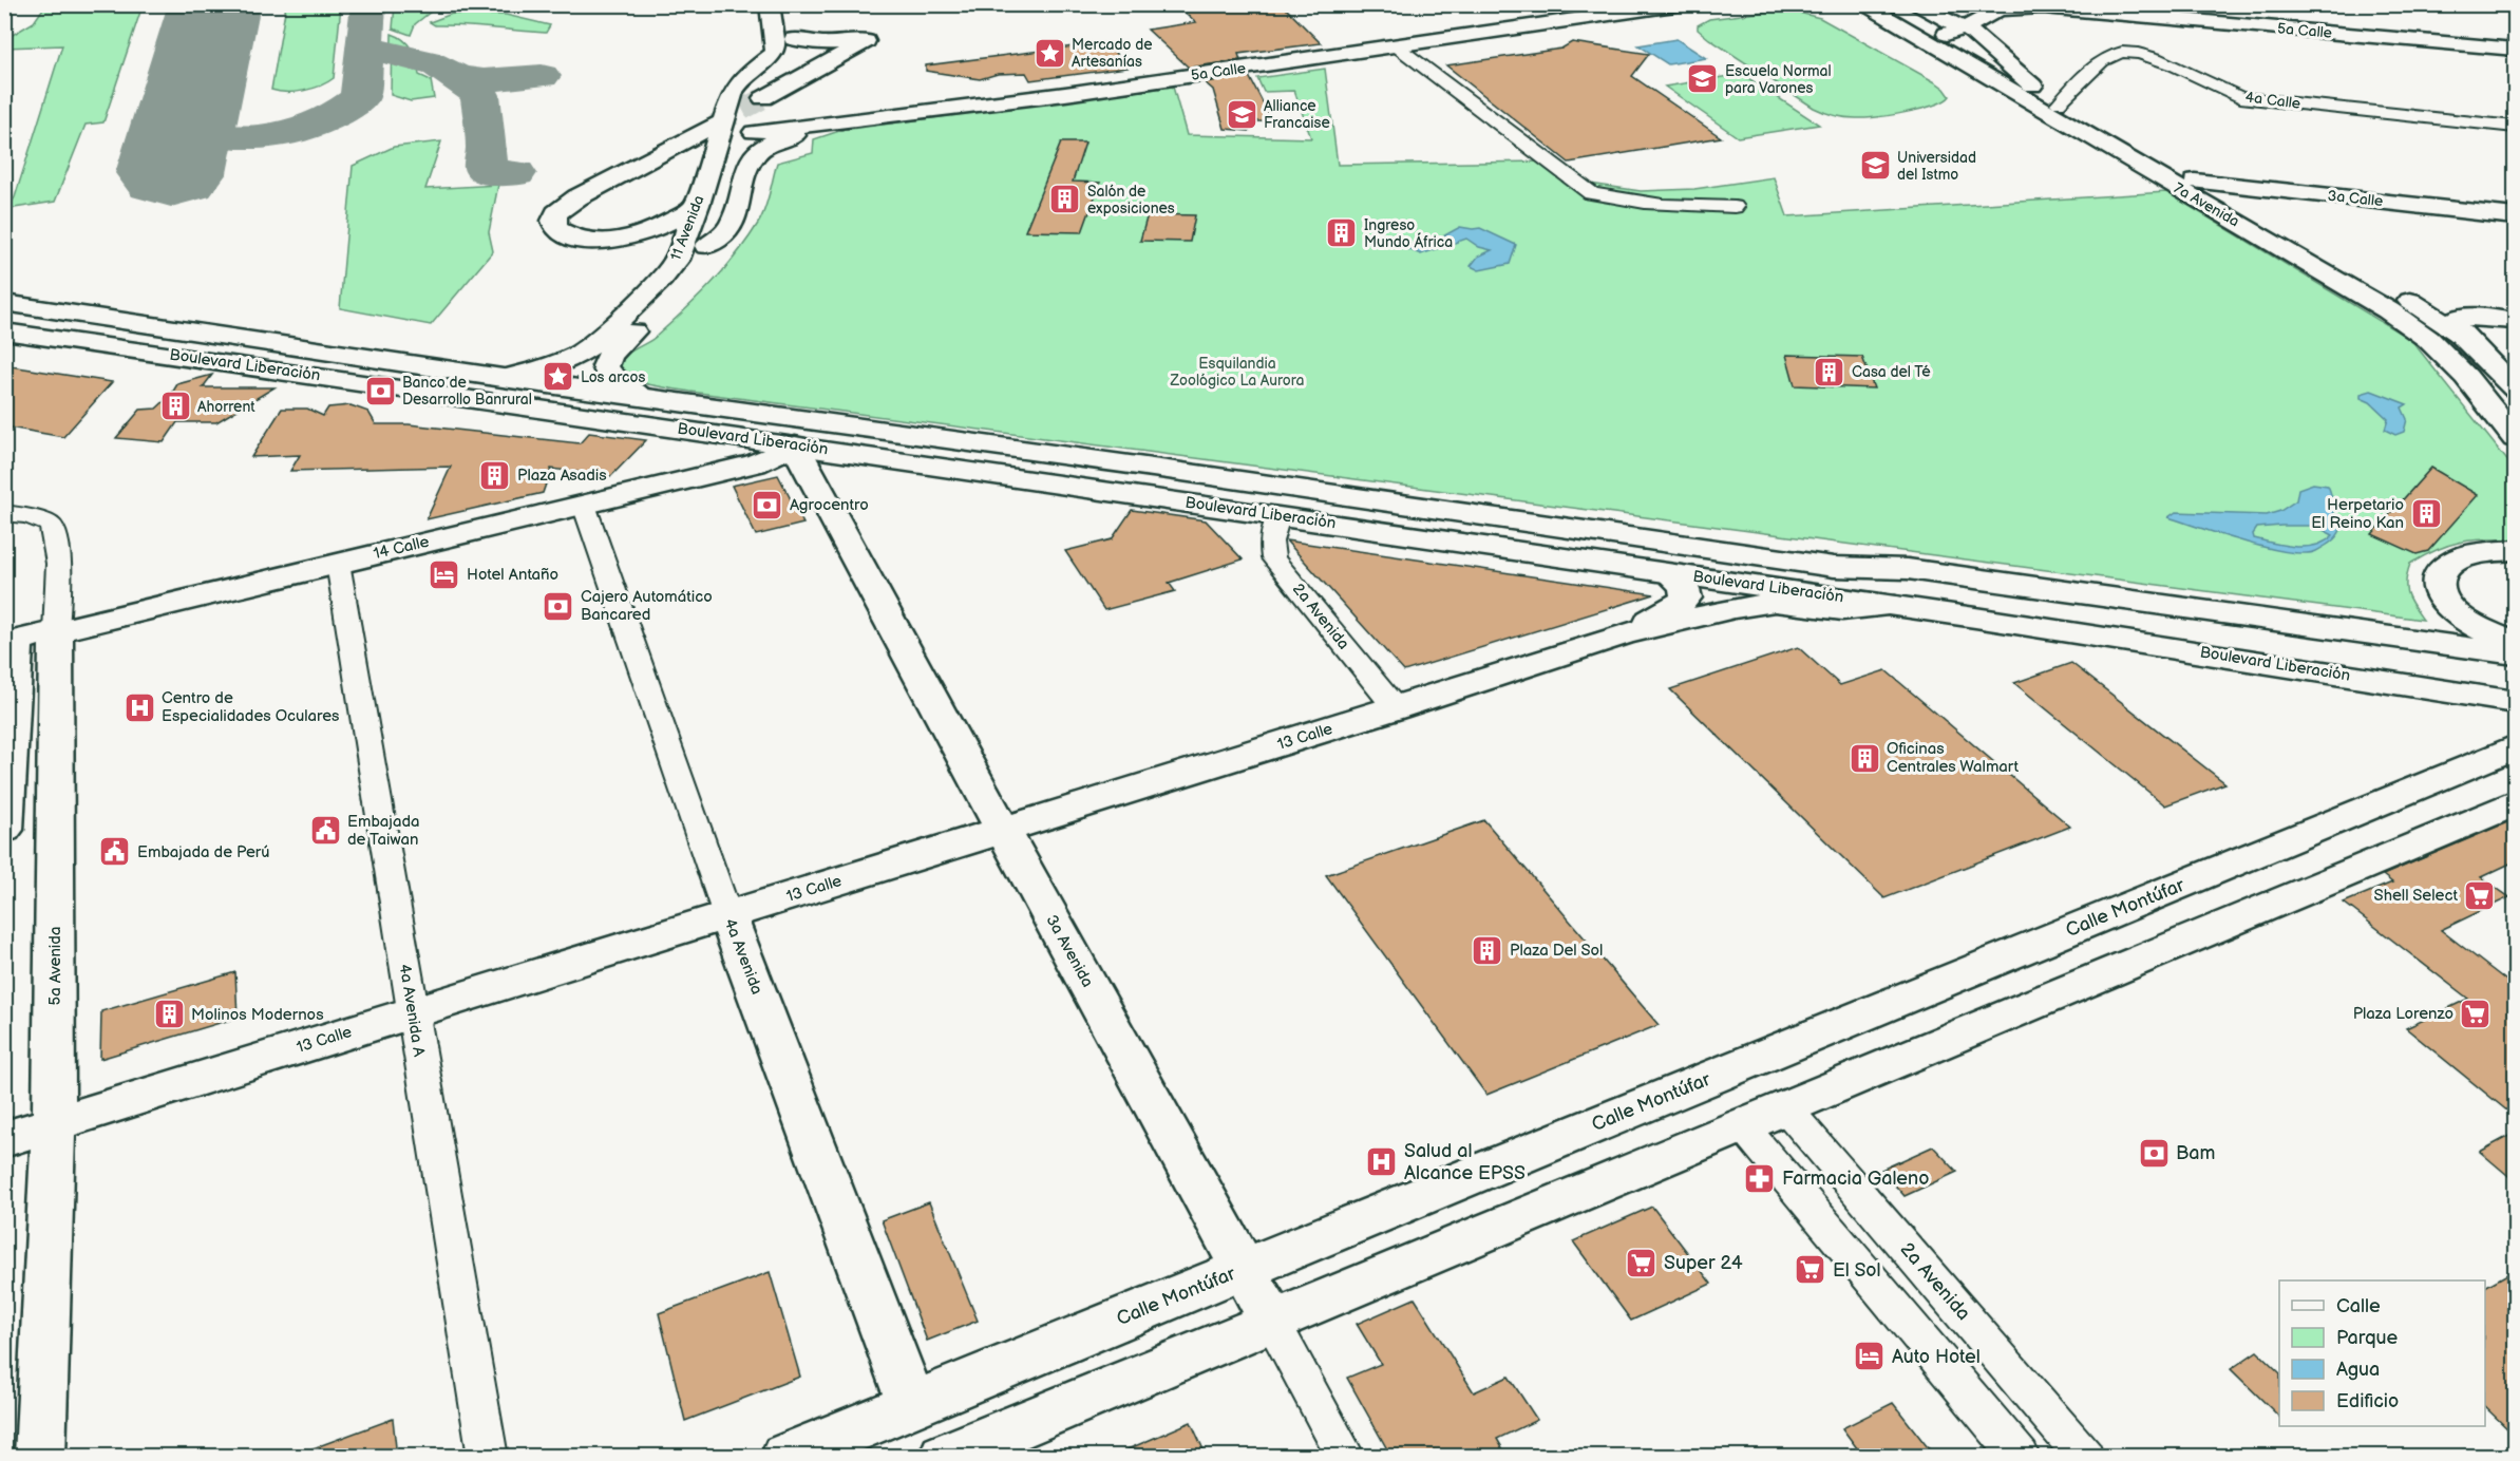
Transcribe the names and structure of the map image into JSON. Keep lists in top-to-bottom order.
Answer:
{
  "streets": {
    "main road": [
      "5a Calle",
      "3a Calle",
      "7a Avenida",
      "11 Avenida",
      "Boulevard Liberación",
      "14 Calle",
      "13 Calle",
      "Calle Montúfar",
      "3a Avenida",
      "4a Avenida",
      "5a Avenida"
    ],
    "street": ["4a Calle", "2a Avenida", "4a Avenida A"]
  },
  "crossings": [
    ["5a Calle", "7a Avenida"],
    ["4a Calle", "7a Avenida"],
    ["3a Calle", "7a Avenida"],
    ["11 Avenida", "Boulevard Liberación"],
    ["Boulevard Liberación", "14 Calle"],
    ["Boulevard Liberación", "2a Avenida"],
    ["Boulevard Liberación", "13 Calle"],
    ["Boulevard Liberación", "3a Avenida"],
    ["14 Calle", "3a Avenida"],
    ["14 Calle", "4a Avenida"],
    ["14 Calle", "5a Avenida"],
    ["14 Calle", "4a Avenida A"],
    ["2a Avenida", "13 Calle"],
    ["13 Calle", "3a Avenida"],
    ["13 Calle", "4a Avenida"],
    ["13 Calle", "5a Avenida"],
    ["13 Calle", "4a Avenida A"],
    ["Calle Montúfar", "3a Avenida"],
    ["Calle Montúfar", "4a Avenida"]
  ],
  "parks": ["Esquilandia Zoológico La Aurora"],
  "places": {
    "place": ["Mercado de Artesanías", "Los arcos"],
    "school or university": ["Escuela Normal para Varones", "Alliance Francaise", "Universidad del Istmo"],
    "building": [
      "Salón de exposiciones",
      "Ingreso Mundo África",
      "Casa del Té",
      "Ahorrent",
      "Plaza Asadis",
      "Herpetario El Reino Kan",
      "Oficinas Centrales Walmart",
      "Plaza Del Sol",
      "Molinos Modernos"
    ],
    "bank": [
      "Banco de Desarrollo Banrural",
      "Agrocentro",
      "Cajero Automático Bancared",
      "Bam"
    ],
    "hotel": ["Hotel Antaño", "Auto Hotel"],
    "hospital": ["Centro de Especialidades Oculares", "Salud al Alcance EPSS"],
    "public building": ["Embajada de Taiwan", "Embajada de Perú"],
    "supermarket": [
      "Shell Select",
      "Plaza Lorenzo",
      "Super 24",
      "El Sol"
    ],
    "pharmacy": ["Farmacia Galeno"]
  },
  "legend": [
    "Calle",
    "Parque",
    "Agua",
    "Edificio"
  ]
}
